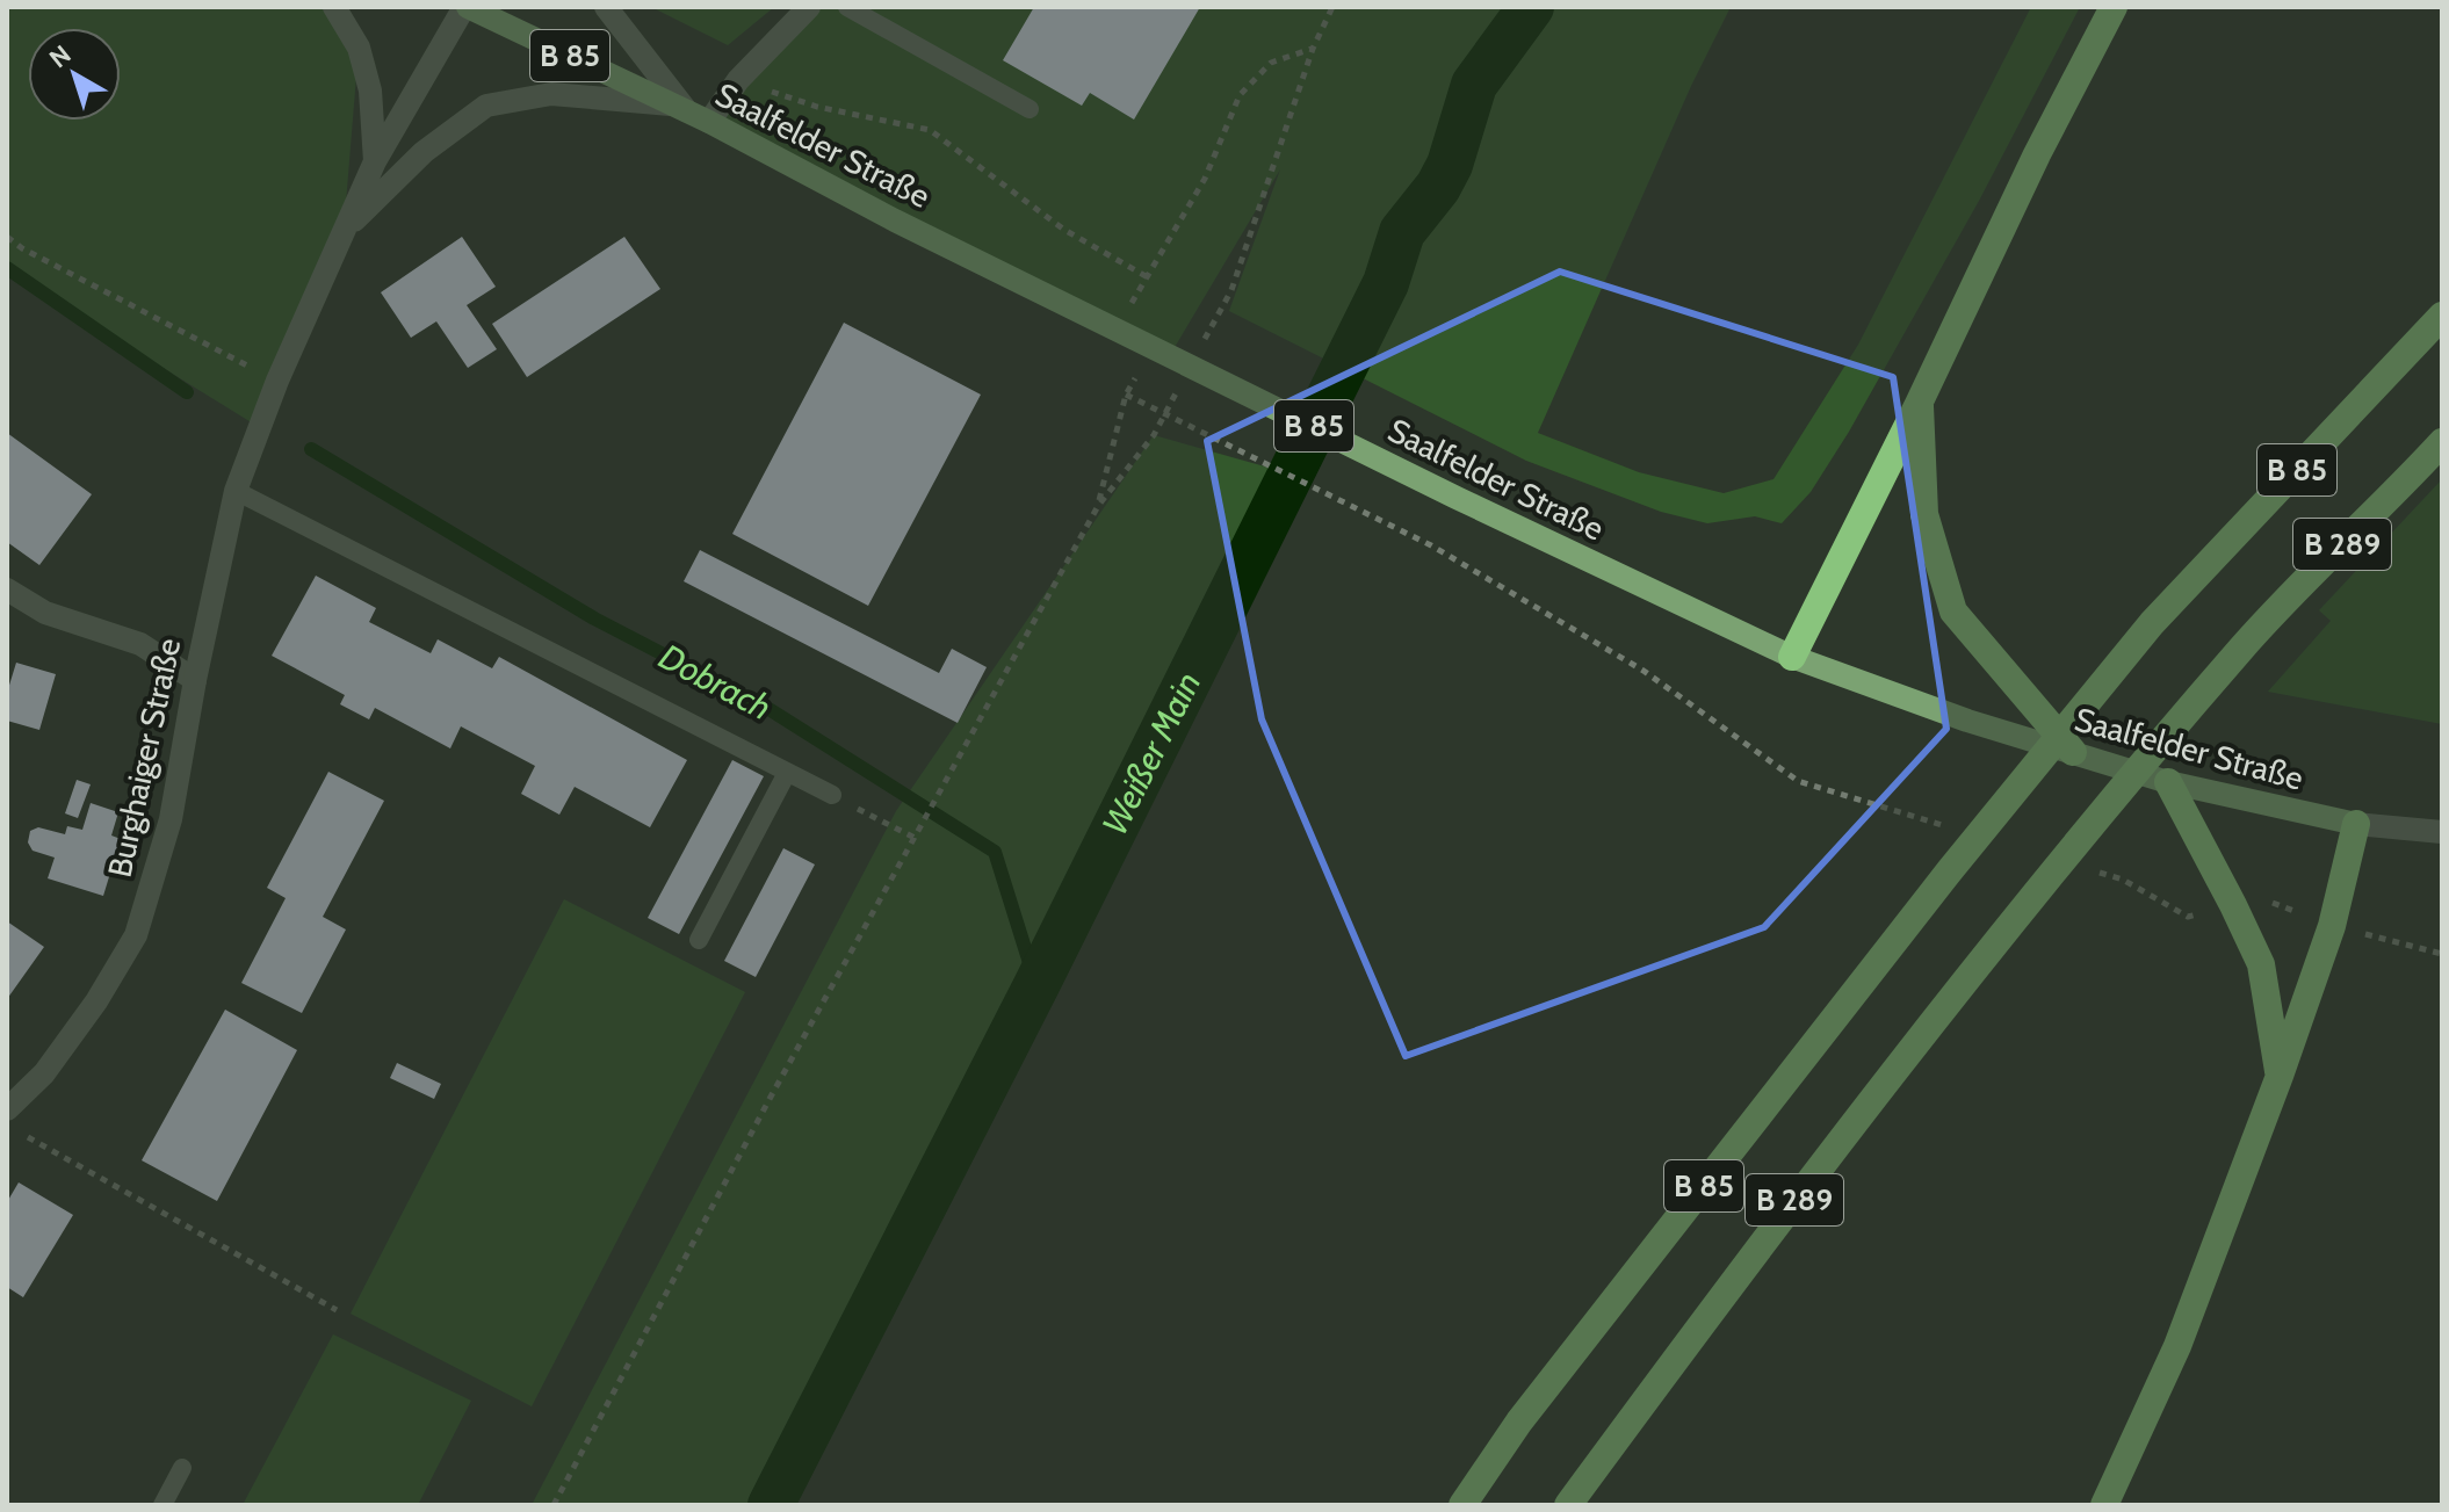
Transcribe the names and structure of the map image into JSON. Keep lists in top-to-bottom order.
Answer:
{
  "streets": {
    "highway": ["B 85", "B 289"],
    "main road": ["Saalfelder Straße"],
    "street": ["Burghaiger Straße"]
  },
  "crossings": [
    ["Saalfelder Straße", "Burghaiger Straße"]
  ],
  "water": ["Dobrach", "Weißer Main"],
  "north": "top left"
}
